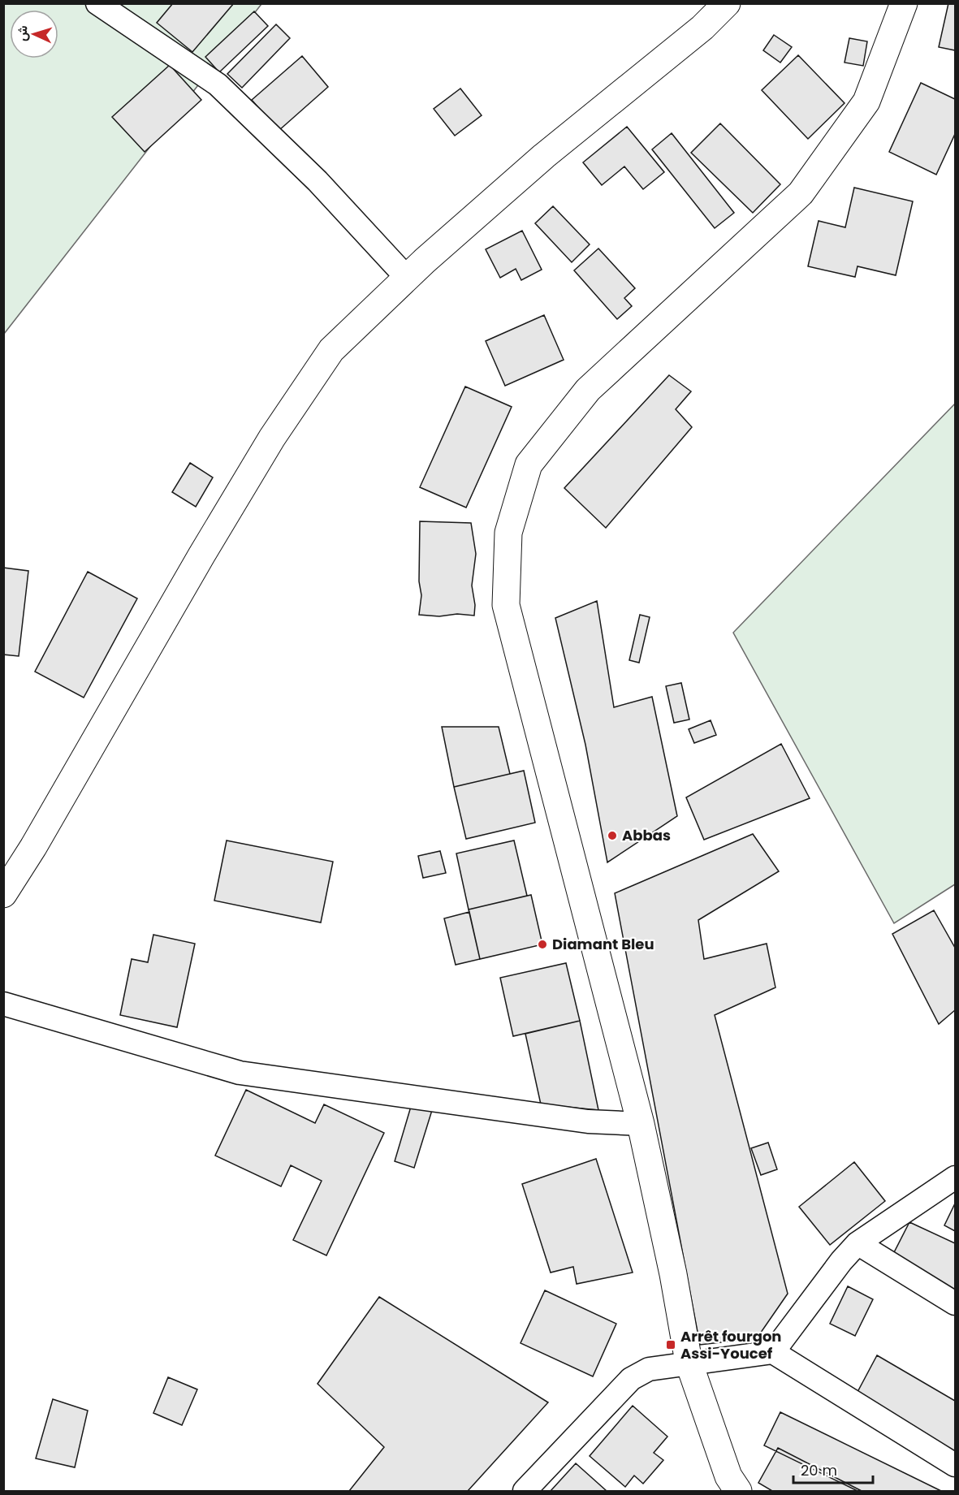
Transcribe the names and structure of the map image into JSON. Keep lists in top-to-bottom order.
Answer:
{
  "places": {
    "other": ["Abbas", "Diamant Bleu"],
    "transit": ["Arrêt fourgon Assi-Youcef"]
  },
  "scale_bar": "20 m",
  "north": "left"
}
